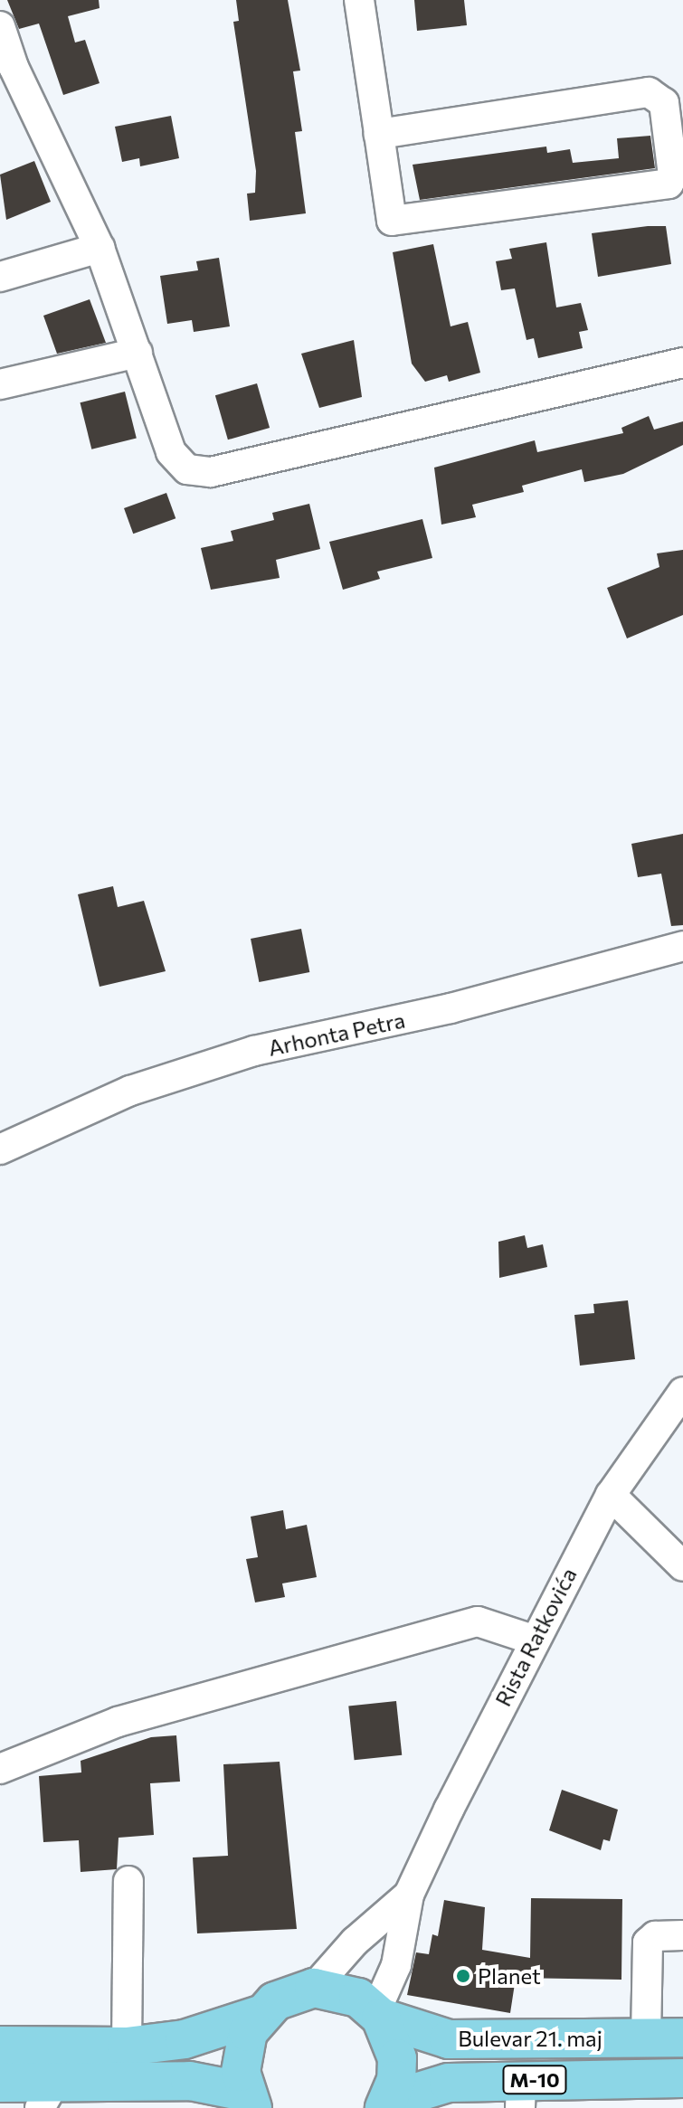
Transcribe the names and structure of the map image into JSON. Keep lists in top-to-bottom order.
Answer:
{
  "streets": {
    "main road": ["Bulevar 21. maj", "M-10"],
    "street": ["Arhonta Petra", "Rista Ratkovića"]
  },
  "crossings": [
    ["Rista Ratkovića", "Bulevar 21. maj"]
  ],
  "places": ["Planet"]
}
